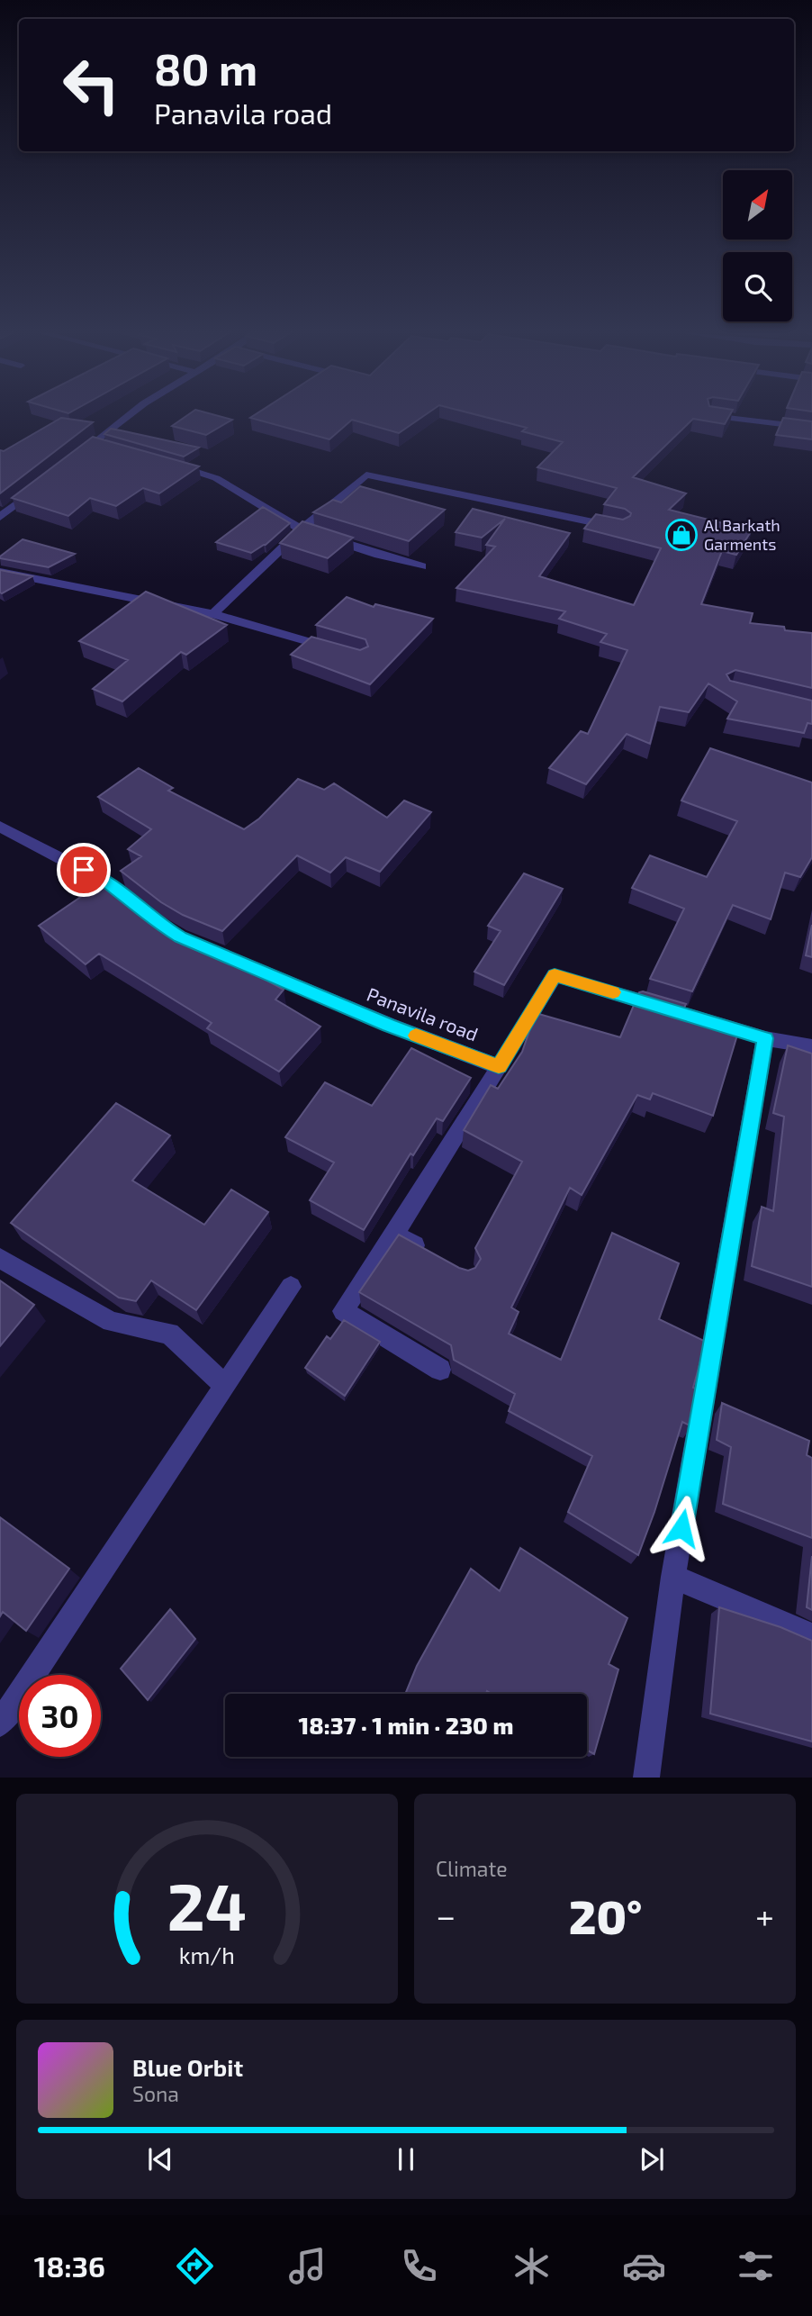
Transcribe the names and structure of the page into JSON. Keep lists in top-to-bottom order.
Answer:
{
  "streets": {
    "street": ["Panavila road"]
  },
  "places": {
    "shop": ["Al Barkath Garments"]
  },
  "north": "top right",
  "page": {
    "turn": ["80 m", "Panavila road"],
    "limit": "30",
    "trip": "18:37 · 1 min · 230 m",
    "tile": "Climate",
    "heat": ["−", "20°", "+"],
    "song": ["Blue Orbit", "Sona"],
    "tabs": "18:36",
    "gauge": ["24", "km/h"]
  }
}
